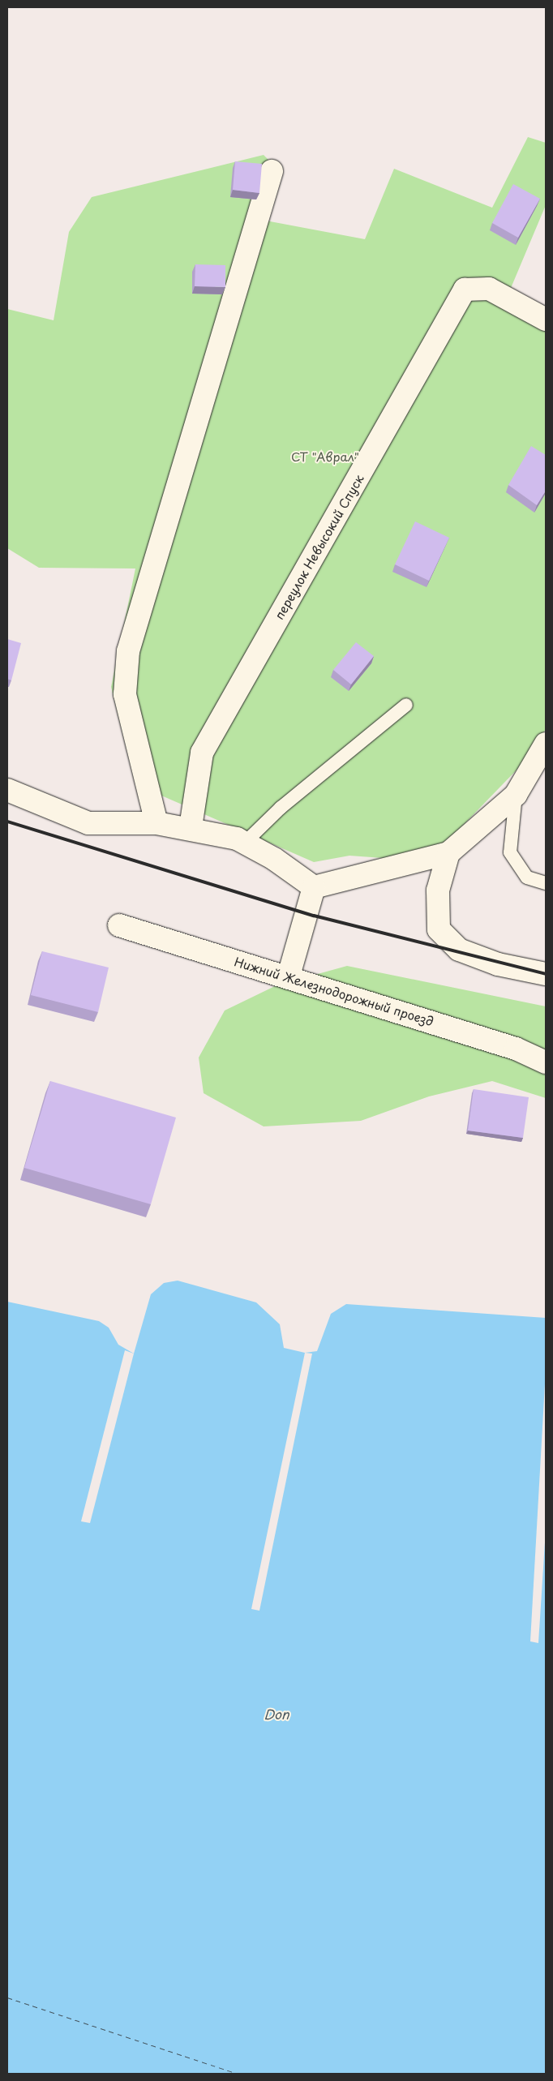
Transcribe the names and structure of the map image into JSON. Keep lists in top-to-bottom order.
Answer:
{
  "streets": {
    "street": ["переулок Невысокий Спуск", "Нижний Железнодорожный проезд"]
  },
  "water": ["Don"],
  "parks": ["СТ \"Аврал\""]
}
